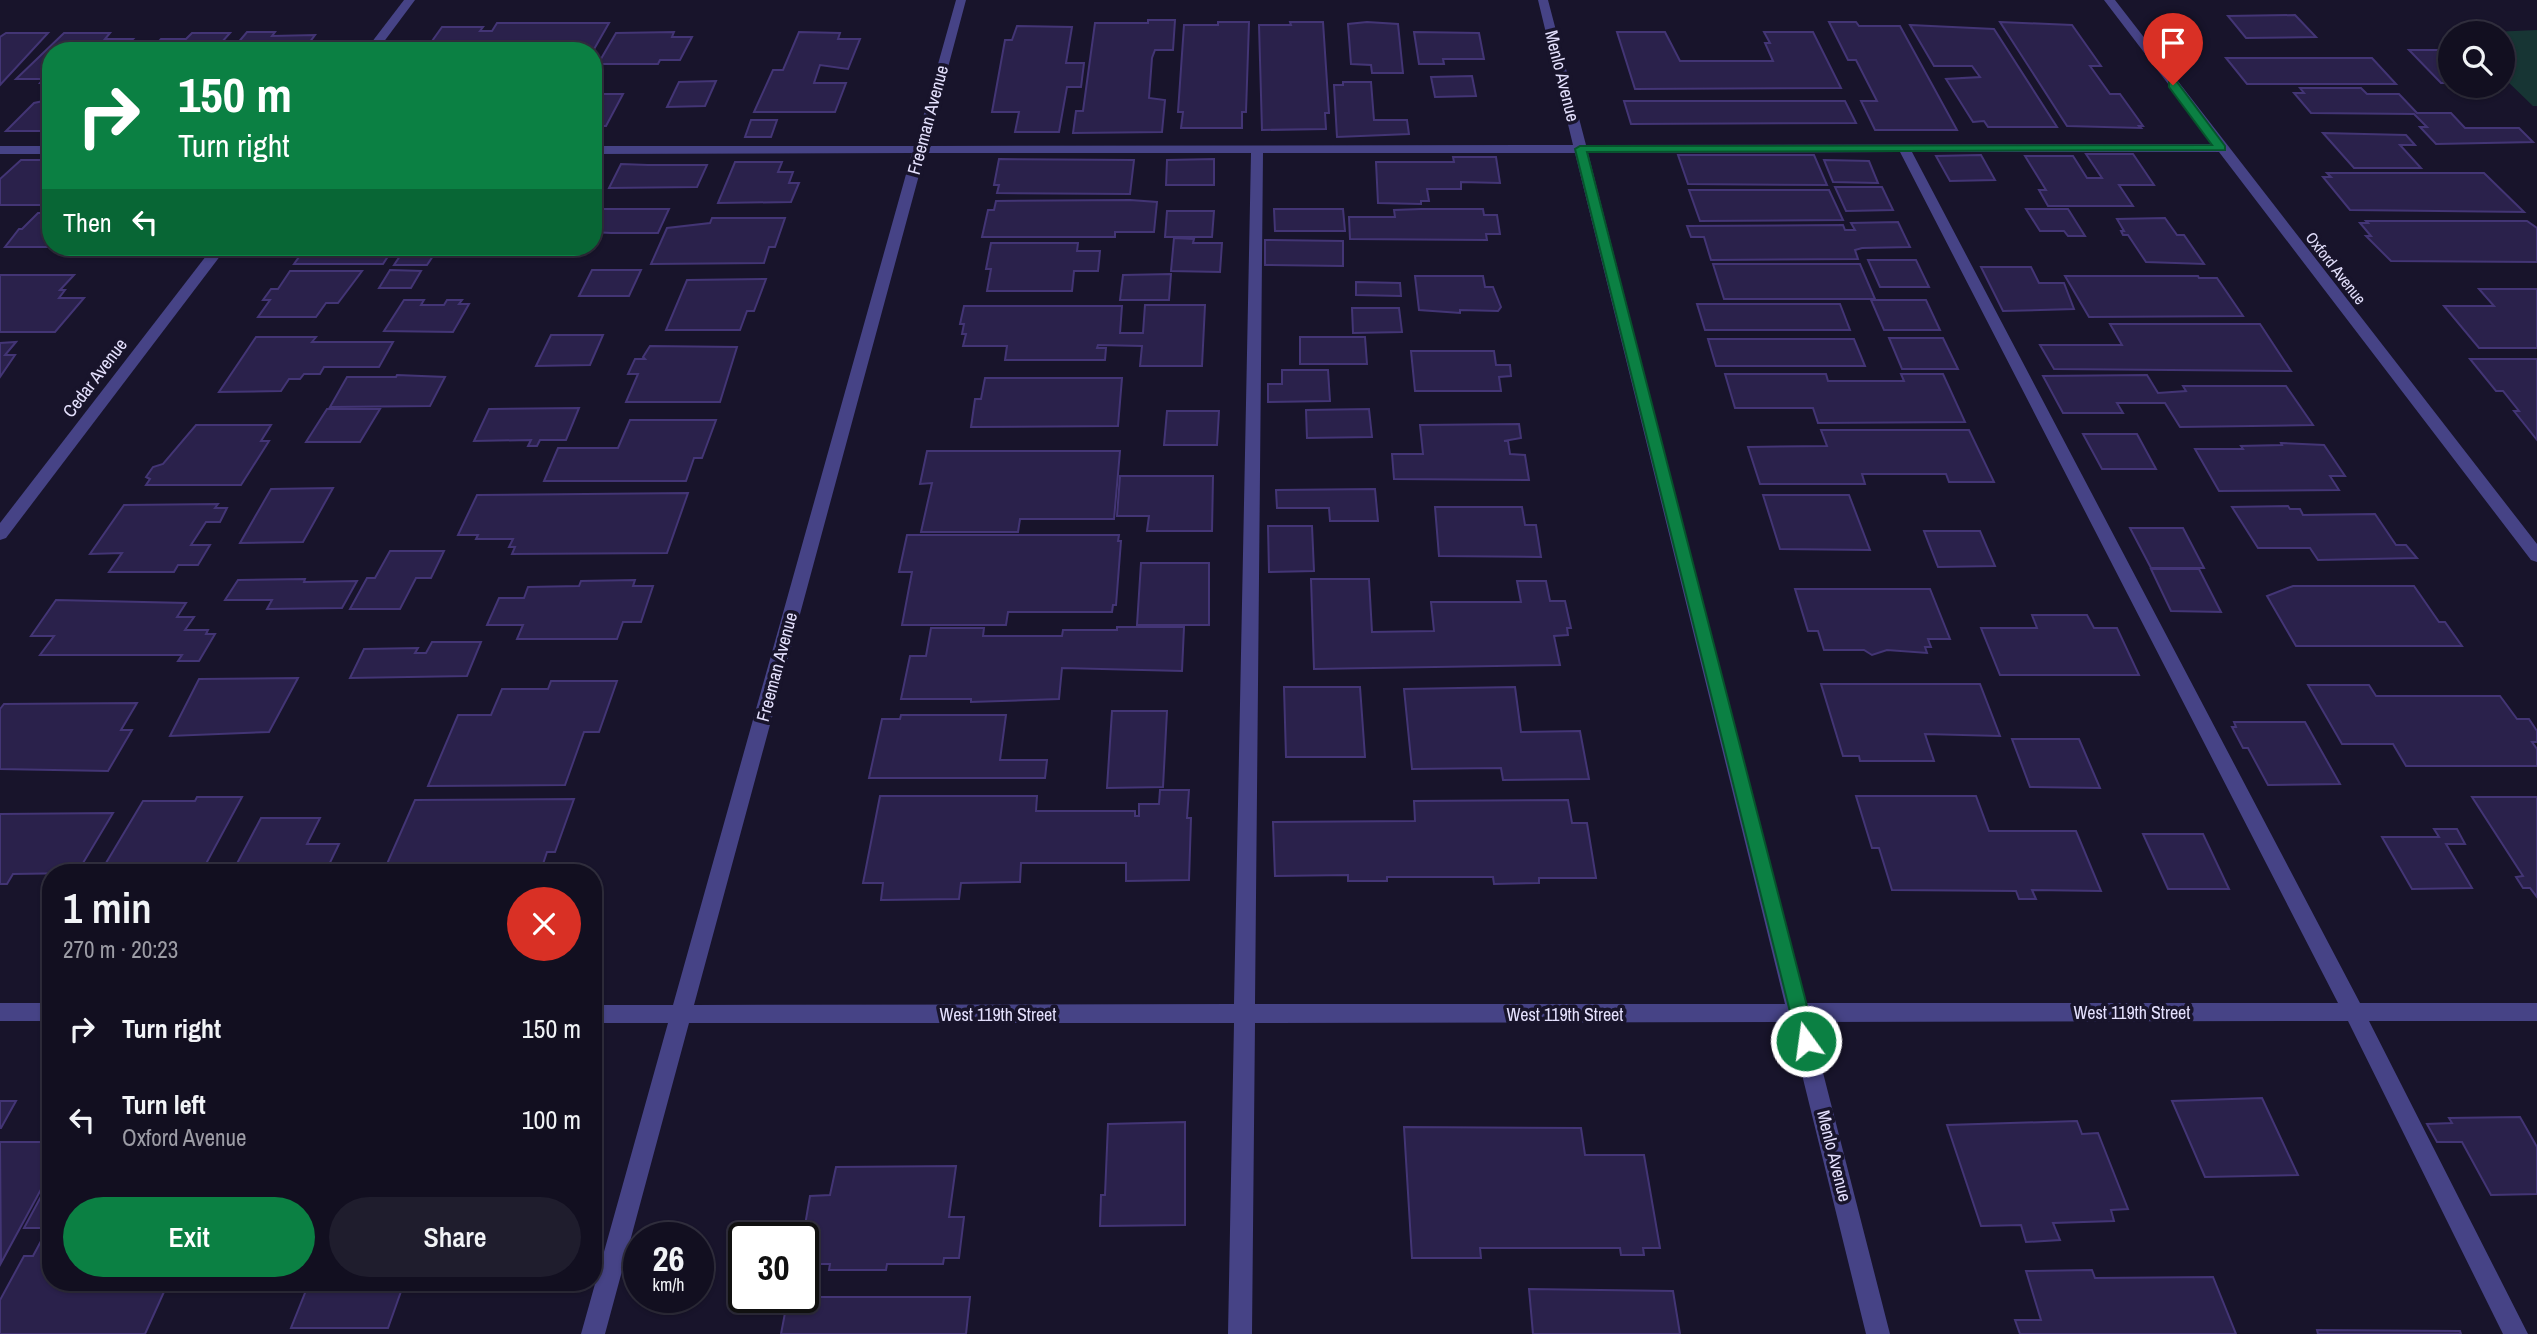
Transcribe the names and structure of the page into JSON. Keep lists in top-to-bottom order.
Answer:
{
  "streets": {
    "street": [
      "Menlo Avenue",
      "Freeman Avenue",
      "Oxford Avenue",
      "Cedar Avenue",
      "West 119th Street"
    ]
  },
  "crossings": [
    ["Menlo Avenue", "West 119th Street"],
    ["Freeman Avenue", "West 119th Street"]
  ],
  "page": {
    "turn": ["150 m", "Turn right"],
    "then": "Then",
    "heading": ["1 min", "270 m · 20:23"],
    "list": [
      {
        "name": "Turn right",
        "value": "150 m"
      },
      {
        "name": "Turn left",
        "note": "Oxford Avenue",
        "value": "100 m"
      }
    ],
    "buttons": ["Exit", "Share"],
    "speed": "26 km/h",
    "limit": "30"
  }
}
